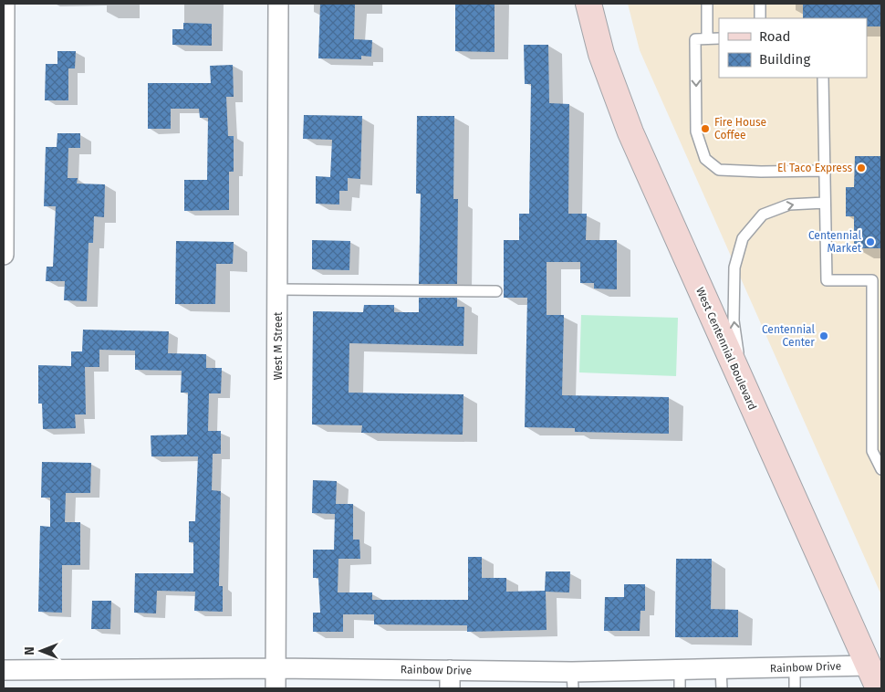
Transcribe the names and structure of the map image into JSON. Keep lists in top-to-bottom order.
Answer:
{
  "streets": {
    "main road": ["West Centennial Boulevard"],
    "street": ["West M Street", "Rainbow Drive"]
  },
  "crossings": [
    ["West M Street", "Rainbow Drive"],
    ["West Centennial Boulevard", "Rainbow Drive"]
  ],
  "places": [
    "Fire House Coffee",
    "El Taco Express",
    "Centennial Market",
    "Centennial Center"
  ],
  "legend": ["Road", "Building"],
  "north": "left"
}
